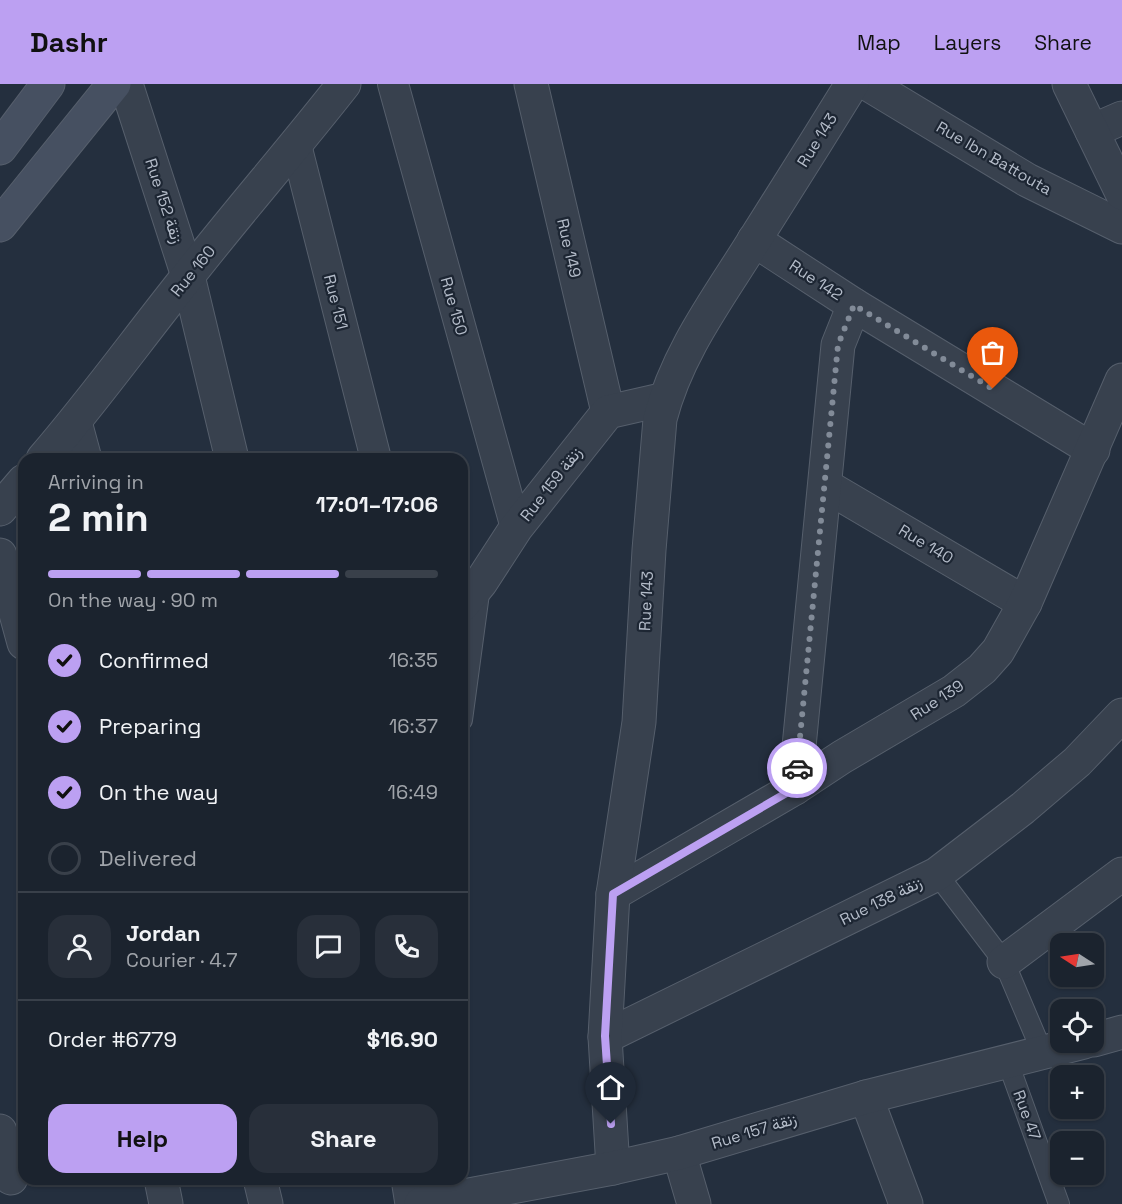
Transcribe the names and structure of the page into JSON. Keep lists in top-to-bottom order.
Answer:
{
  "streets": {
    "street": [
      "Rue 143",
      "Rue Ibn Battouta",
      "Rue 152 زنقة",
      "Rue 149",
      "Rue 160",
      "Rue 142",
      "Rue 151",
      "Rue 150",
      "Rue 159 زنقة",
      "Rue 140",
      "Rue 139",
      "Rue 138 زنقة",
      "Rue 157 زنقة"
    ],
    "lane": ["Rue 47"]
  },
  "crossings": [
    ["Rue 143", "Rue 142"],
    ["Rue 143", "Rue 139"],
    ["Rue 143", "Rue 138 زنقة"],
    ["Rue 143", "Rue 157 زنقة"],
    ["Rue 152 زنقة", "Rue 160"],
    ["Rue 149", "Rue 159 زنقة"],
    ["Rue 160", "Rue 151"],
    ["Rue 142", "Rue 139"],
    ["Rue 150", "Rue 159 زنقة"],
    ["Rue 140", "Rue 139"],
    ["Rue 47", "Rue 157 زنقة"]
  ],
  "north": "left",
  "page": {
    "header": "Dashr",
    "nav": ["Map", "Layers", "Share"],
    "heading": ["2 min", "Arriving in", "17:01–17:06"],
    "panel": [
      "Jordan",
      "Courier · 4.7",
      "Order #6779",
      "$16.90"
    ],
    "bar": "On the way · 90 m",
    "list": [
      ["Confirmed", "16:35"],
      ["Preparing", "16:37"],
      ["On the way", "16:49"],
      "Delivered"
    ],
    "map_buttons": ["+", "−"],
    "buttons": ["Help", "Share"]
  }
}
